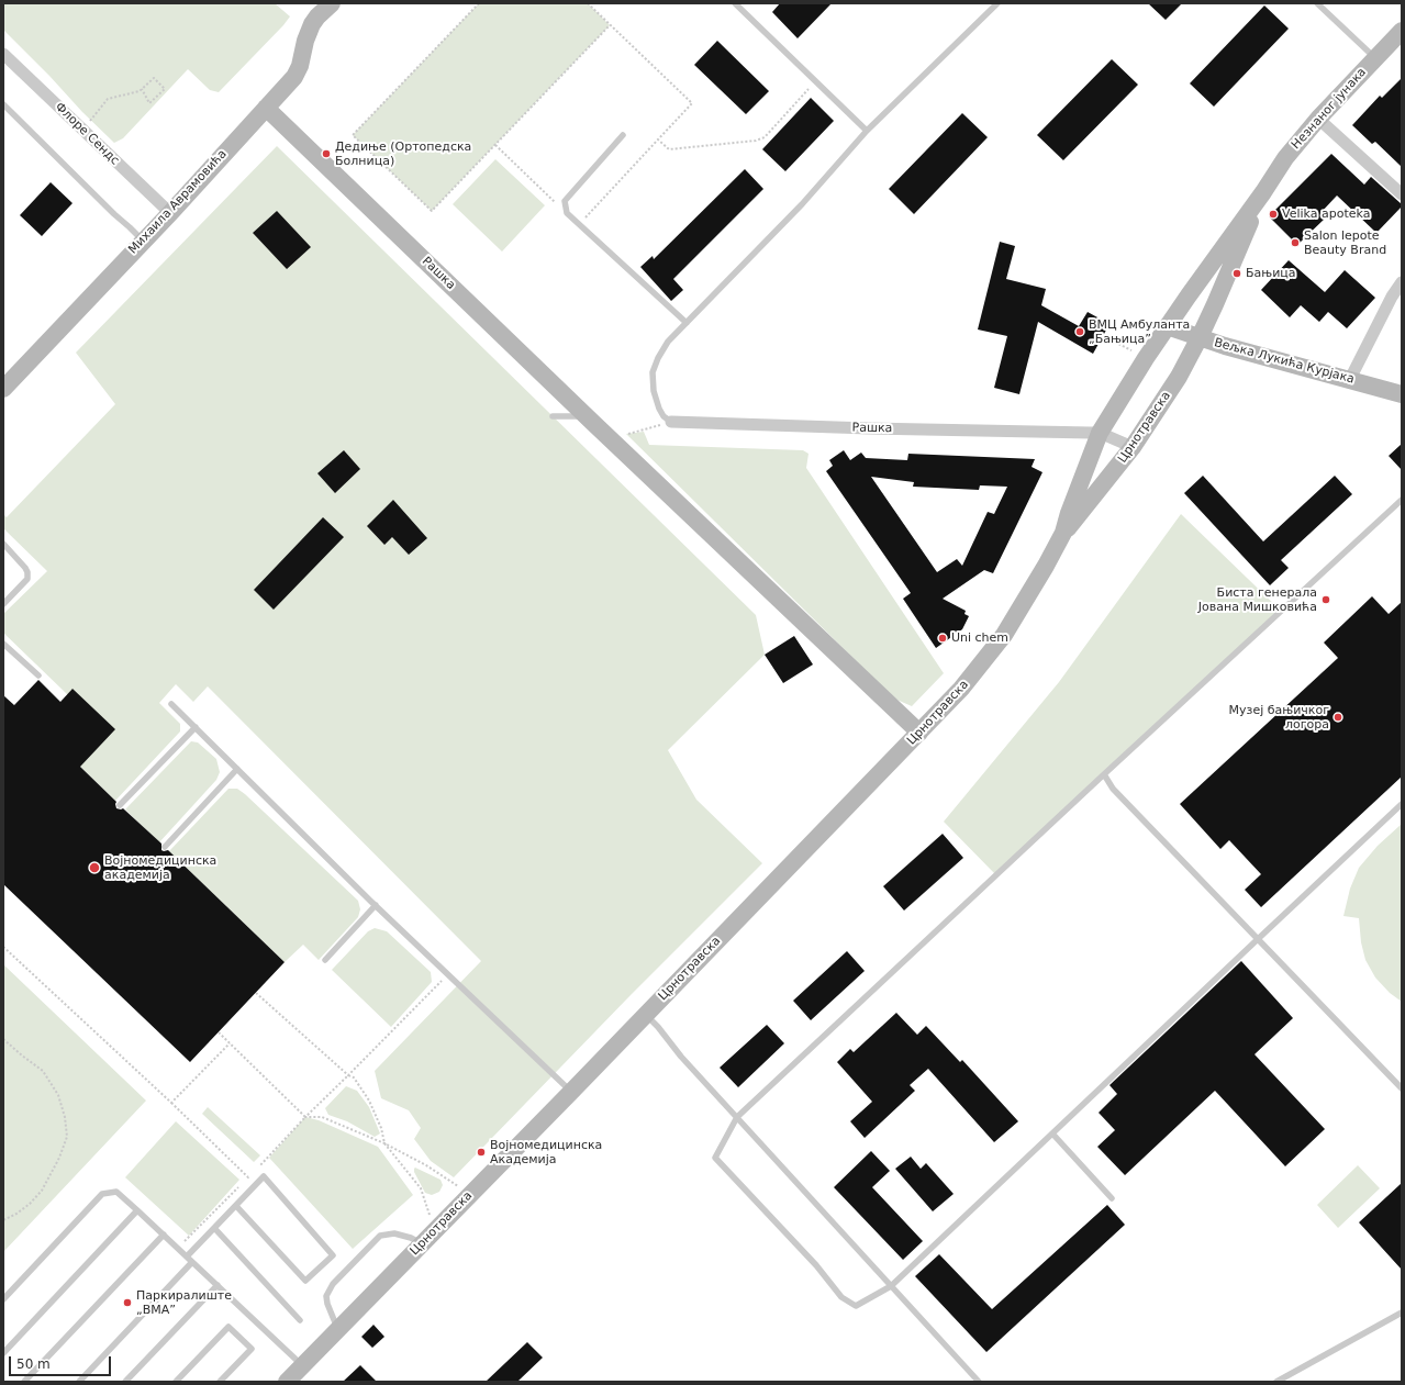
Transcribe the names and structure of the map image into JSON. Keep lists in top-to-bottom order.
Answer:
{
  "streets": {
    "main road": [
      "Незнаног јунака",
      "Михаила Аврамовића",
      "Рашка",
      "Вељка Лукића Курјака",
      "Црнотравска"
    ],
    "street": ["Флоре Сендс"]
  },
  "crossings": [
    ["Незнаног јунака", "Вељка Лукића Курјака"],
    ["Незнаног јунака", "Црнотравска"],
    ["Флоре Сендс", "Михаила Аврамовића"],
    ["Михаила Аврамовића", "Рашка"],
    ["Рашка", "Црнотравска"],
    ["Вељка Лукића Курјака", "Црнотравска"]
  ],
  "places": [
    "Дедиње (Ортопедска Болница)",
    "Velika apoteka",
    "Salon lepote Beauty Brand",
    "Бањица",
    "ВМЦ Амбуланта „Бањица”",
    "Биста генерала Јована Мишковића",
    "Uni chem",
    "Музеј бањичког логора",
    "Војномедицинска академија",
    "Војномедицинска Академија",
    "Паркиралиште „ВМА”"
  ],
  "scale_bar": "50 m"
}
